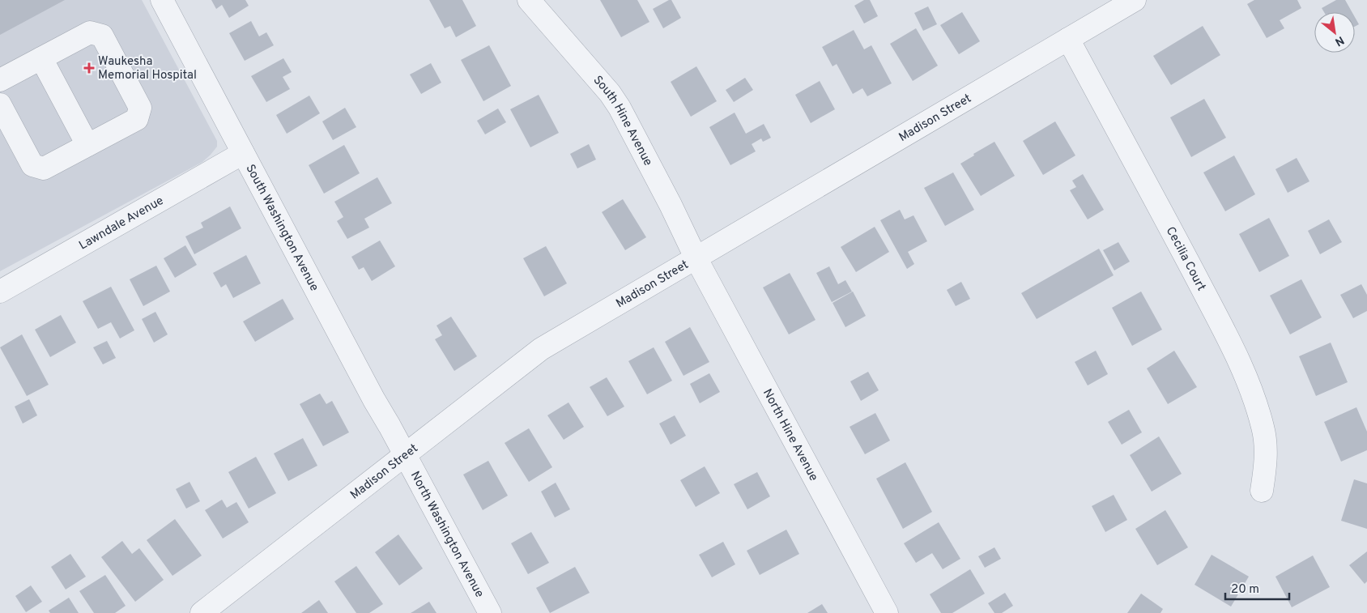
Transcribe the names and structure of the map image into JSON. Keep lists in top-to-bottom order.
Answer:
{
  "streets": {
    "street": [
      "Madison Street",
      "South Hine Avenue",
      "Lawndale Avenue",
      "South Washington Avenue",
      "Cecilia Court",
      "North Hine Avenue",
      "North Washington Avenue"
    ]
  },
  "crossings": [
    ["Madison Street", "South Hine Avenue"],
    ["Madison Street", "South Washington Avenue"],
    ["Madison Street", "Cecilia Court"],
    ["Madison Street", "North Hine Avenue"],
    ["Madison Street", "North Washington Avenue"],
    ["South Hine Avenue", "North Hine Avenue"],
    ["Lawndale Avenue", "South Washington Avenue"],
    ["South Washington Avenue", "North Washington Avenue"]
  ],
  "places": {
    "health": ["Waukesha Memorial Hospital"]
  },
  "scale_bar": "20 m",
  "north": "bottom right"
}
